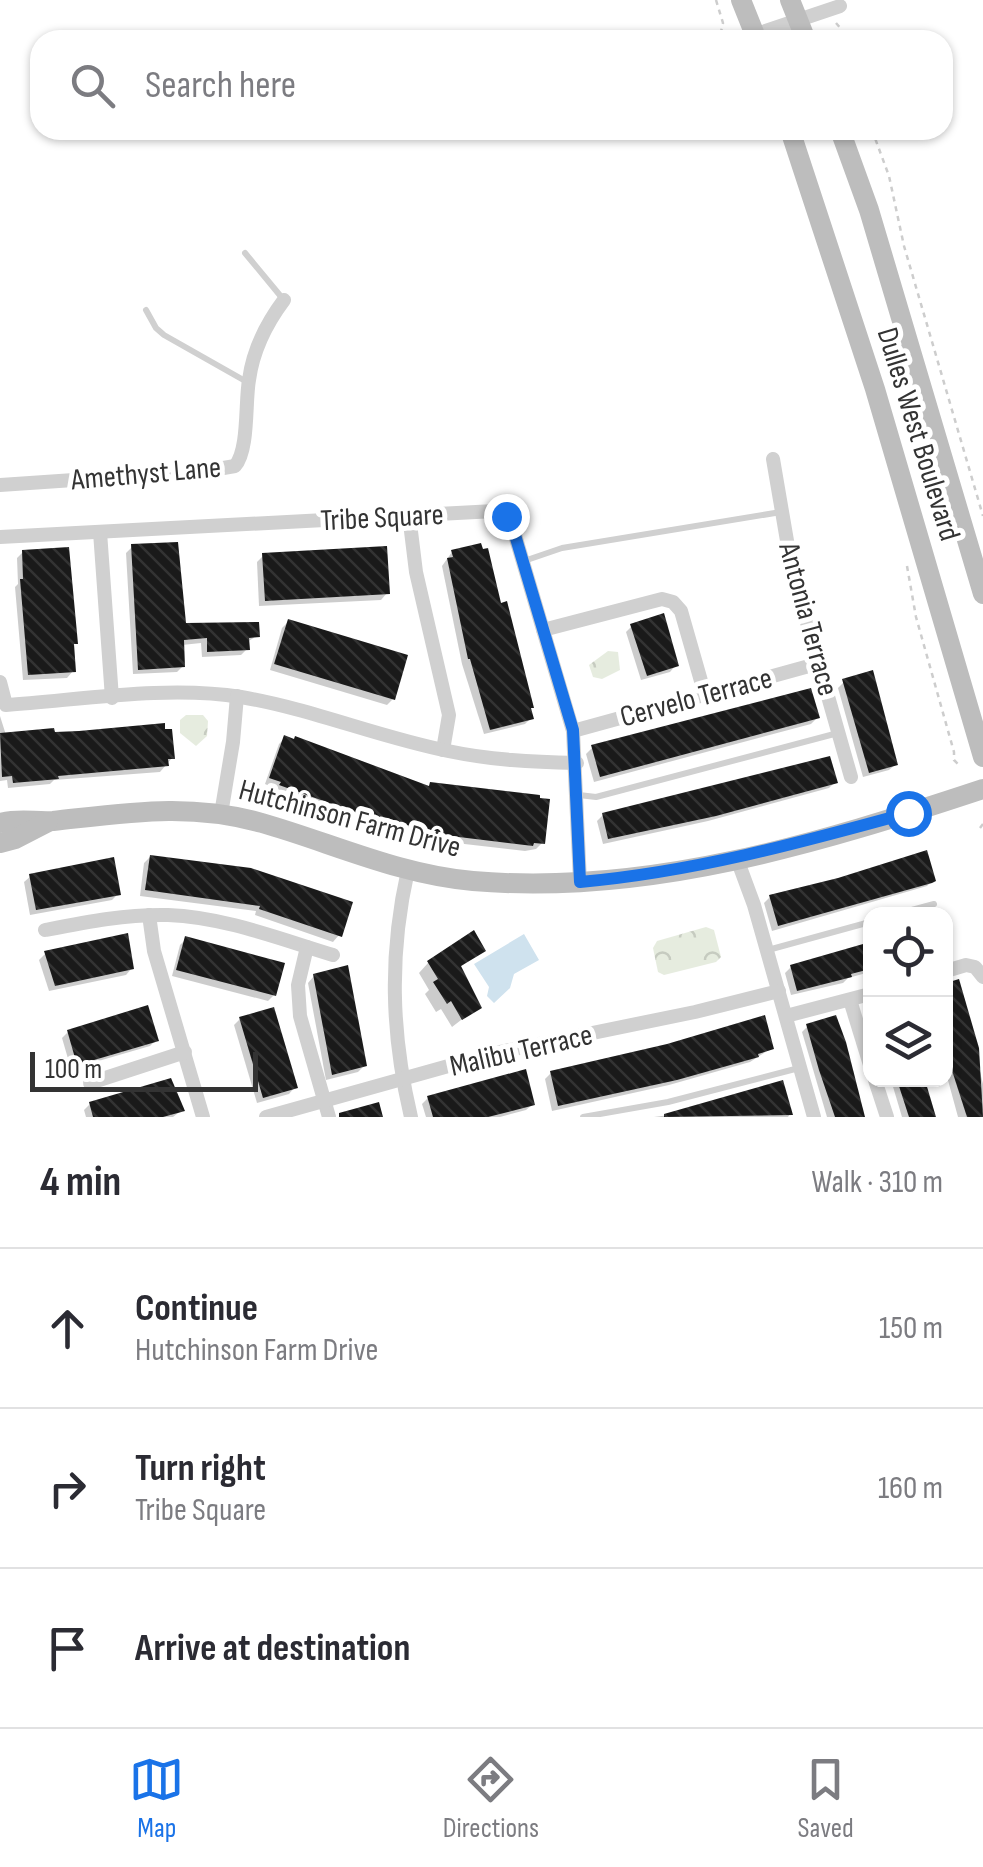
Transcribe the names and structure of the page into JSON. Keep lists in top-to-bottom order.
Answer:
{
  "streets": {
    "street": [
      "Dulles West Boulevard",
      "Amethyst Lane",
      "Tribe Square",
      "Antonia Terrace",
      "Cervelo Terrace",
      "Hutchinson Farm Drive",
      "Malibu Terrace"
    ]
  },
  "crossings": [
    ["Tribe Square", "Cervelo Terrace"],
    ["Tribe Square", "Hutchinson Farm Drive"],
    ["Antonia Terrace", "Cervelo Terrace"]
  ],
  "scale_bar": "100 m",
  "page": {
    "search": "Search here",
    "scale": "100 m",
    "heading": ["4 min", "Walk · 310 m"],
    "list": [
      ["Continue", "Hutchinson Farm Drive", "150 m"],
      ["Turn right", "Tribe Square", "160 m"],
      "Arrive at destination"
    ],
    "nav": ["Map", "Directions", "Saved"]
  }
}
